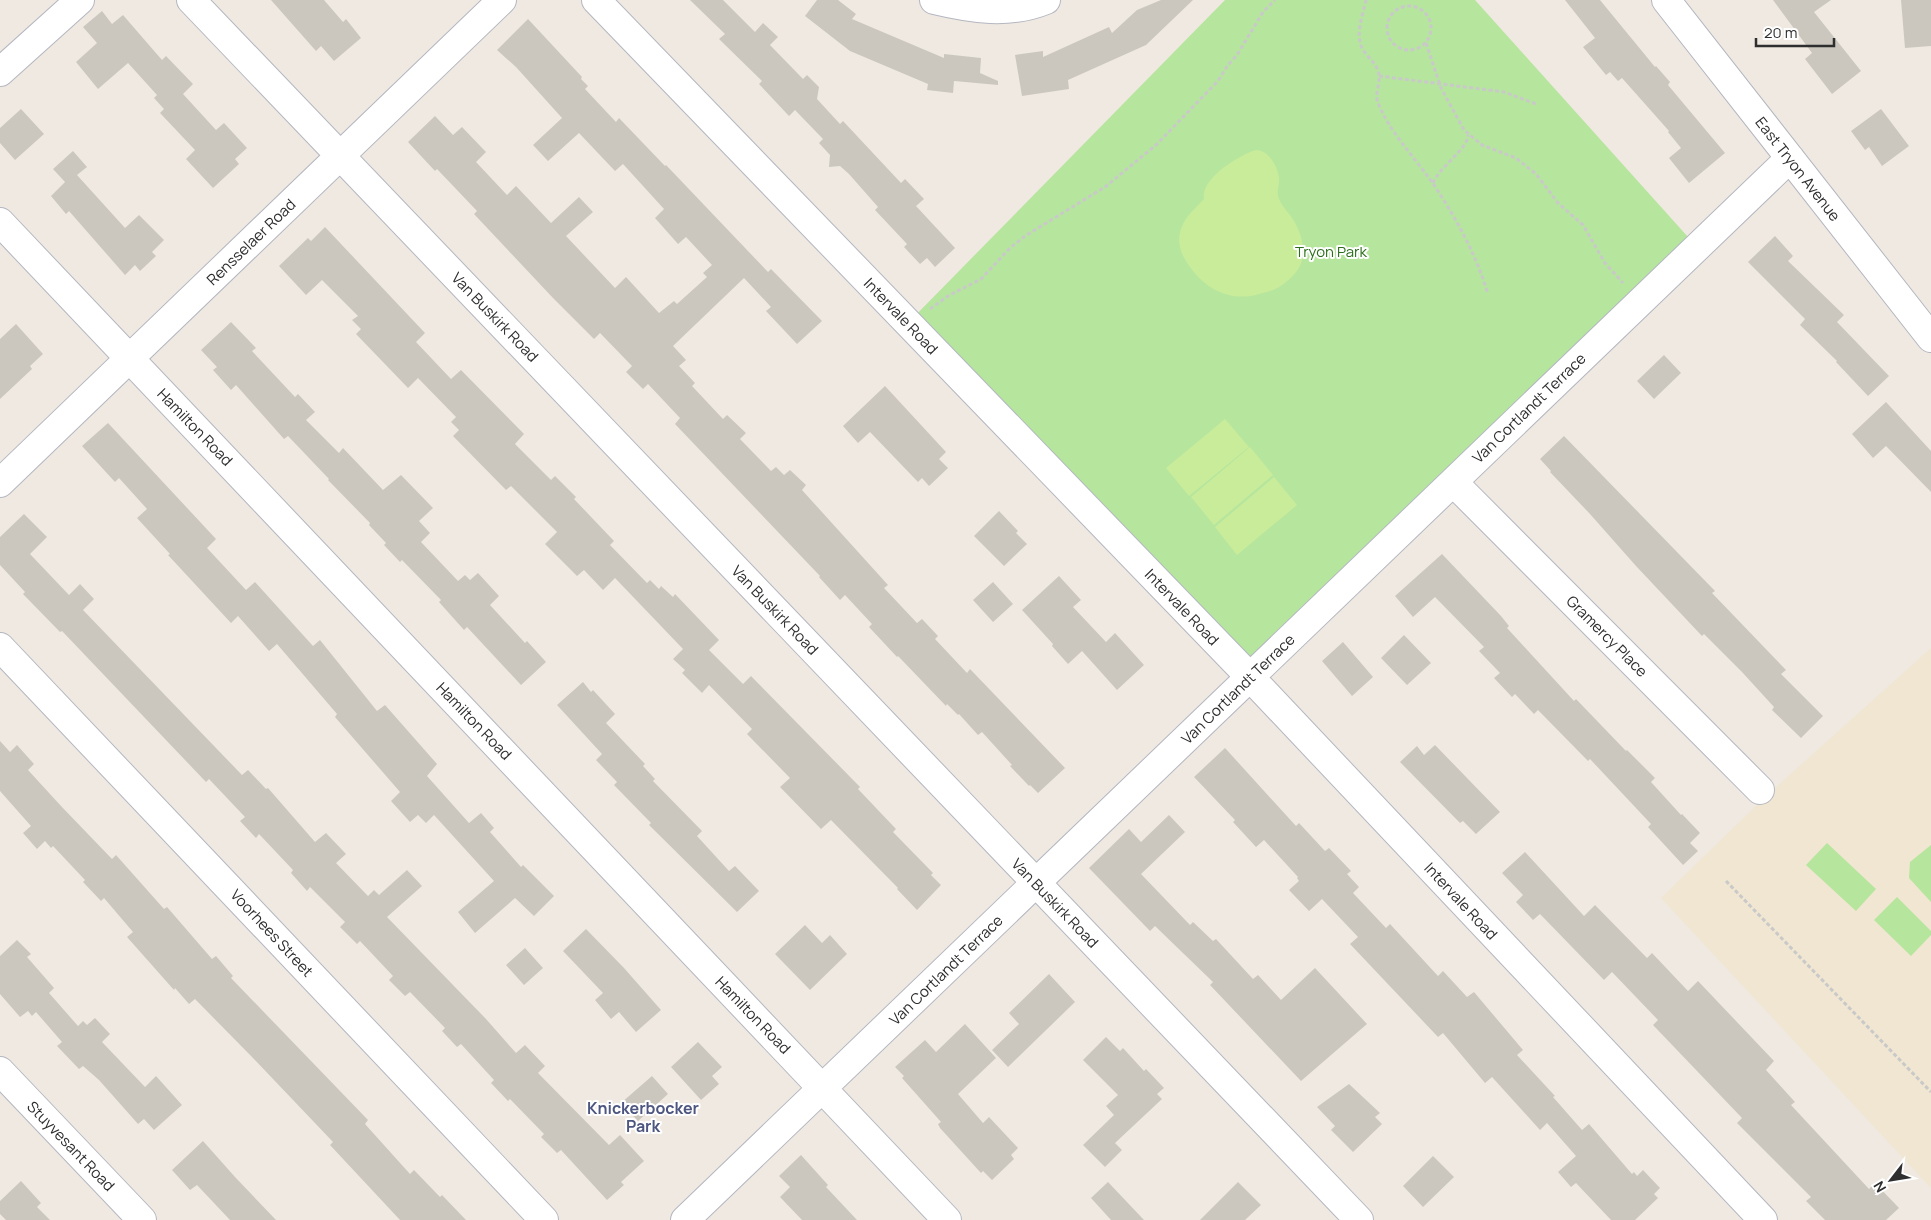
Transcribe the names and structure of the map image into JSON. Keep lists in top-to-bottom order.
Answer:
{
  "streets": {
    "street": [
      "East Tryon Avenue",
      "Rensselaer Road",
      "Intervale Road",
      "Van Buskirk Road",
      "Van Cortlandt Terrace",
      "Hamilton Road",
      "Gramercy Place",
      "Voorhees Street",
      "Stuyvesant Road"
    ]
  },
  "crossings": [
    ["East Tryon Avenue", "Van Cortlandt Terrace"],
    ["Rensselaer Road", "Van Buskirk Road"],
    ["Rensselaer Road", "Hamilton Road"],
    ["Intervale Road", "Van Cortlandt Terrace"],
    ["Van Buskirk Road", "Van Cortlandt Terrace"],
    ["Van Cortlandt Terrace", "Hamilton Road"],
    ["Van Cortlandt Terrace", "Gramercy Place"]
  ],
  "districts": ["Knickerbocker Park"],
  "parks": ["Tryon Park"],
  "scale_bar": "20 m",
  "north": "bottom left"
}
